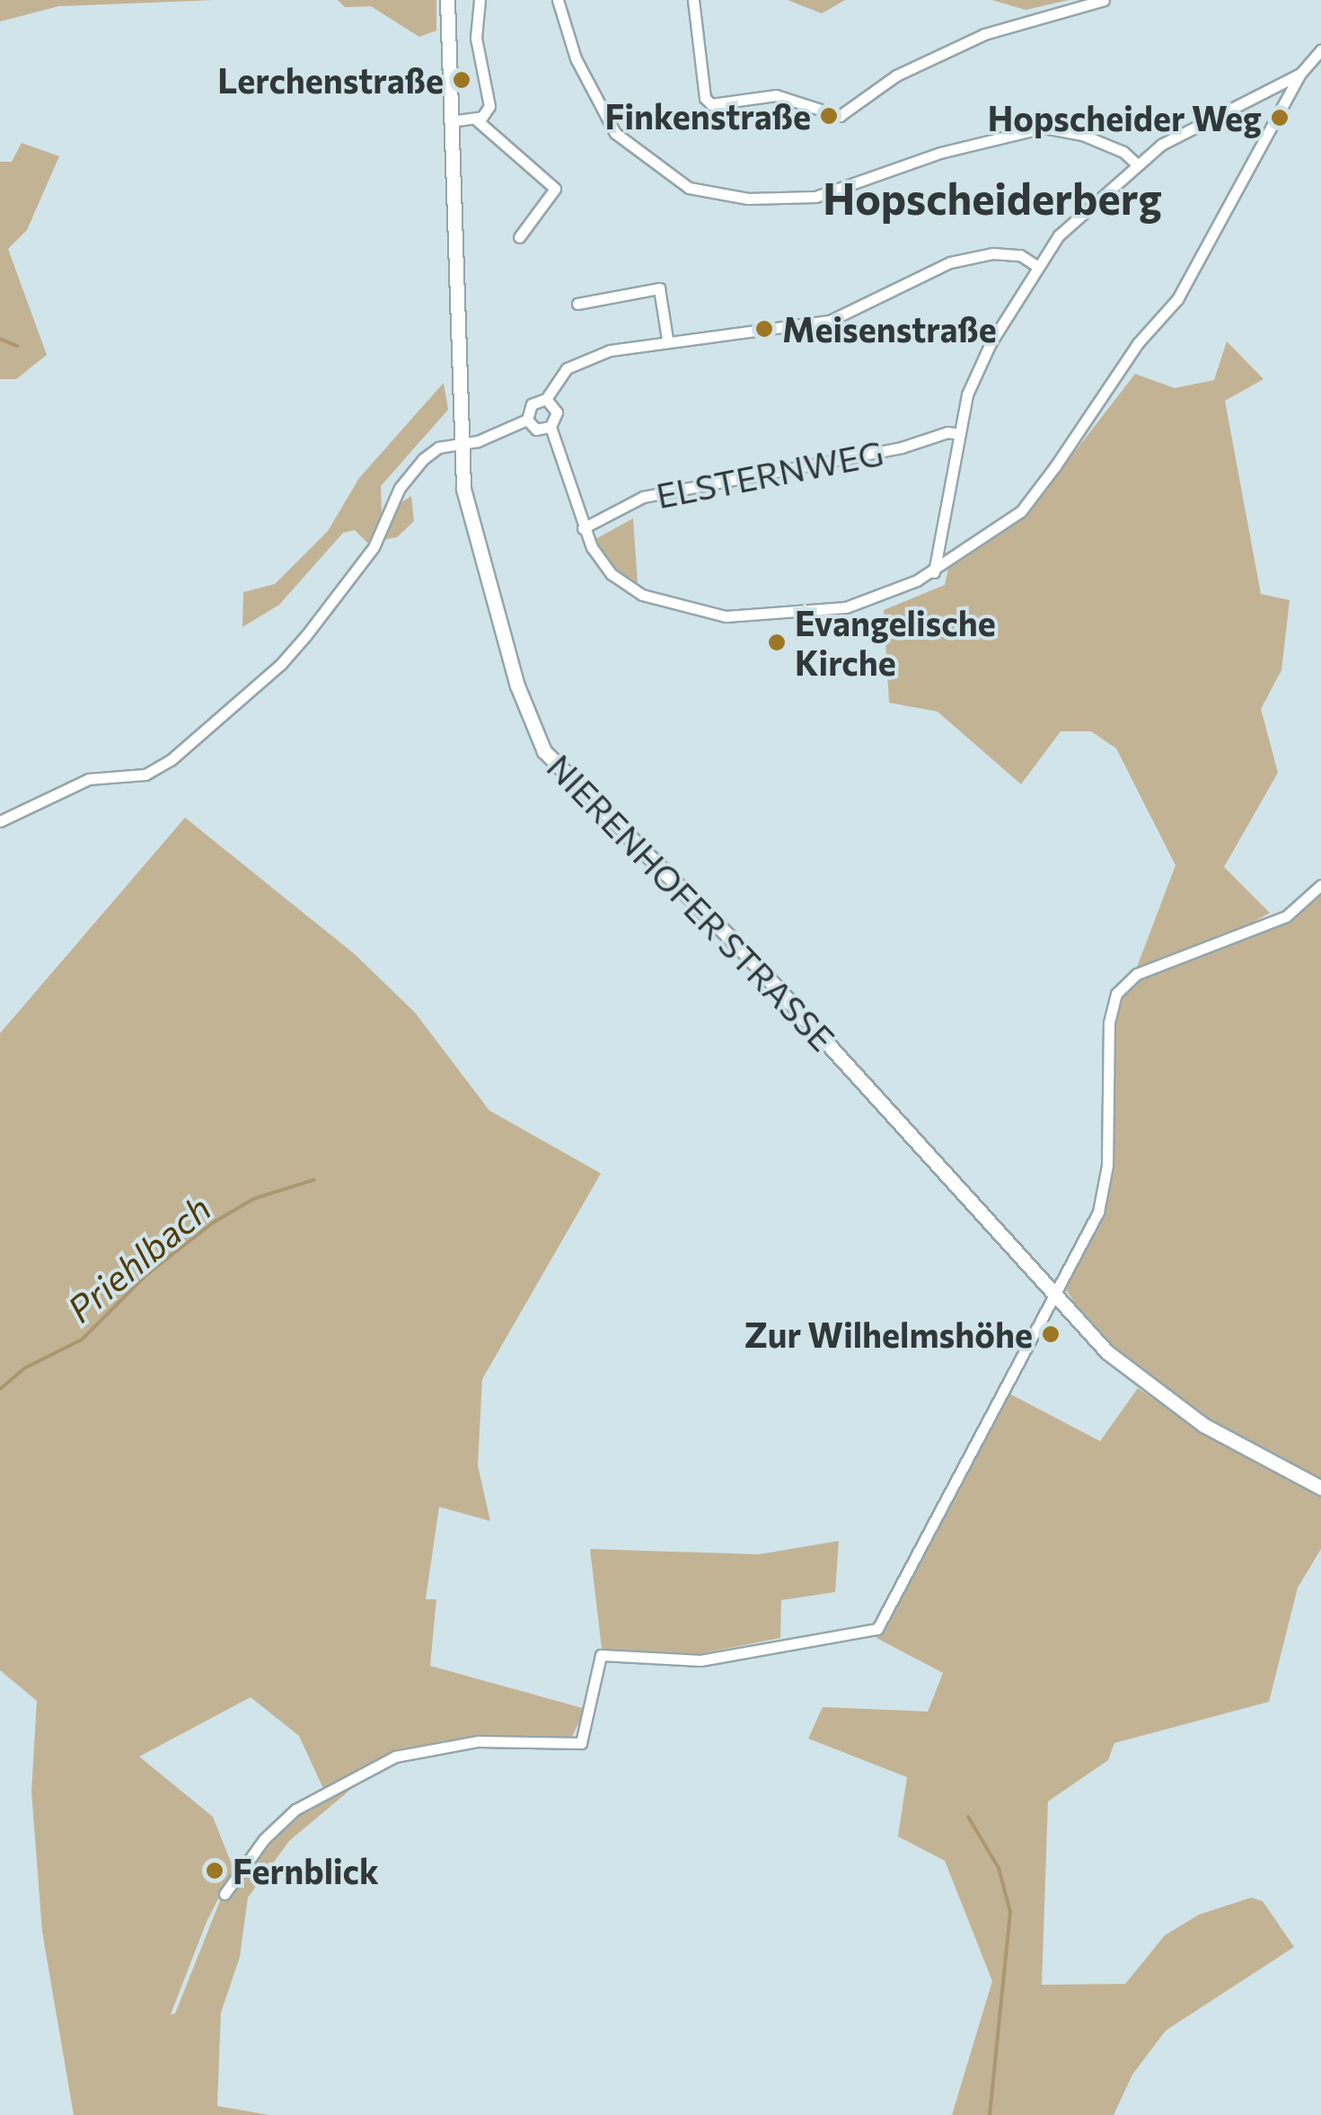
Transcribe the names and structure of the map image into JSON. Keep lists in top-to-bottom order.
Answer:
{
  "streets": {
    "street": ["ELSTERNWEG", "NIERENHOFER STRASSE"]
  },
  "districts": ["Hopscheiderberg"],
  "water": ["Priehlbach"],
  "places": [
    "Lerchenstraße",
    "Finkenstraße",
    "Hopscheider Weg",
    "Meisenstraße",
    "Evangelische Kirche",
    "Zur Wilhelmshöhe",
    "Fernblick"
  ]
}
